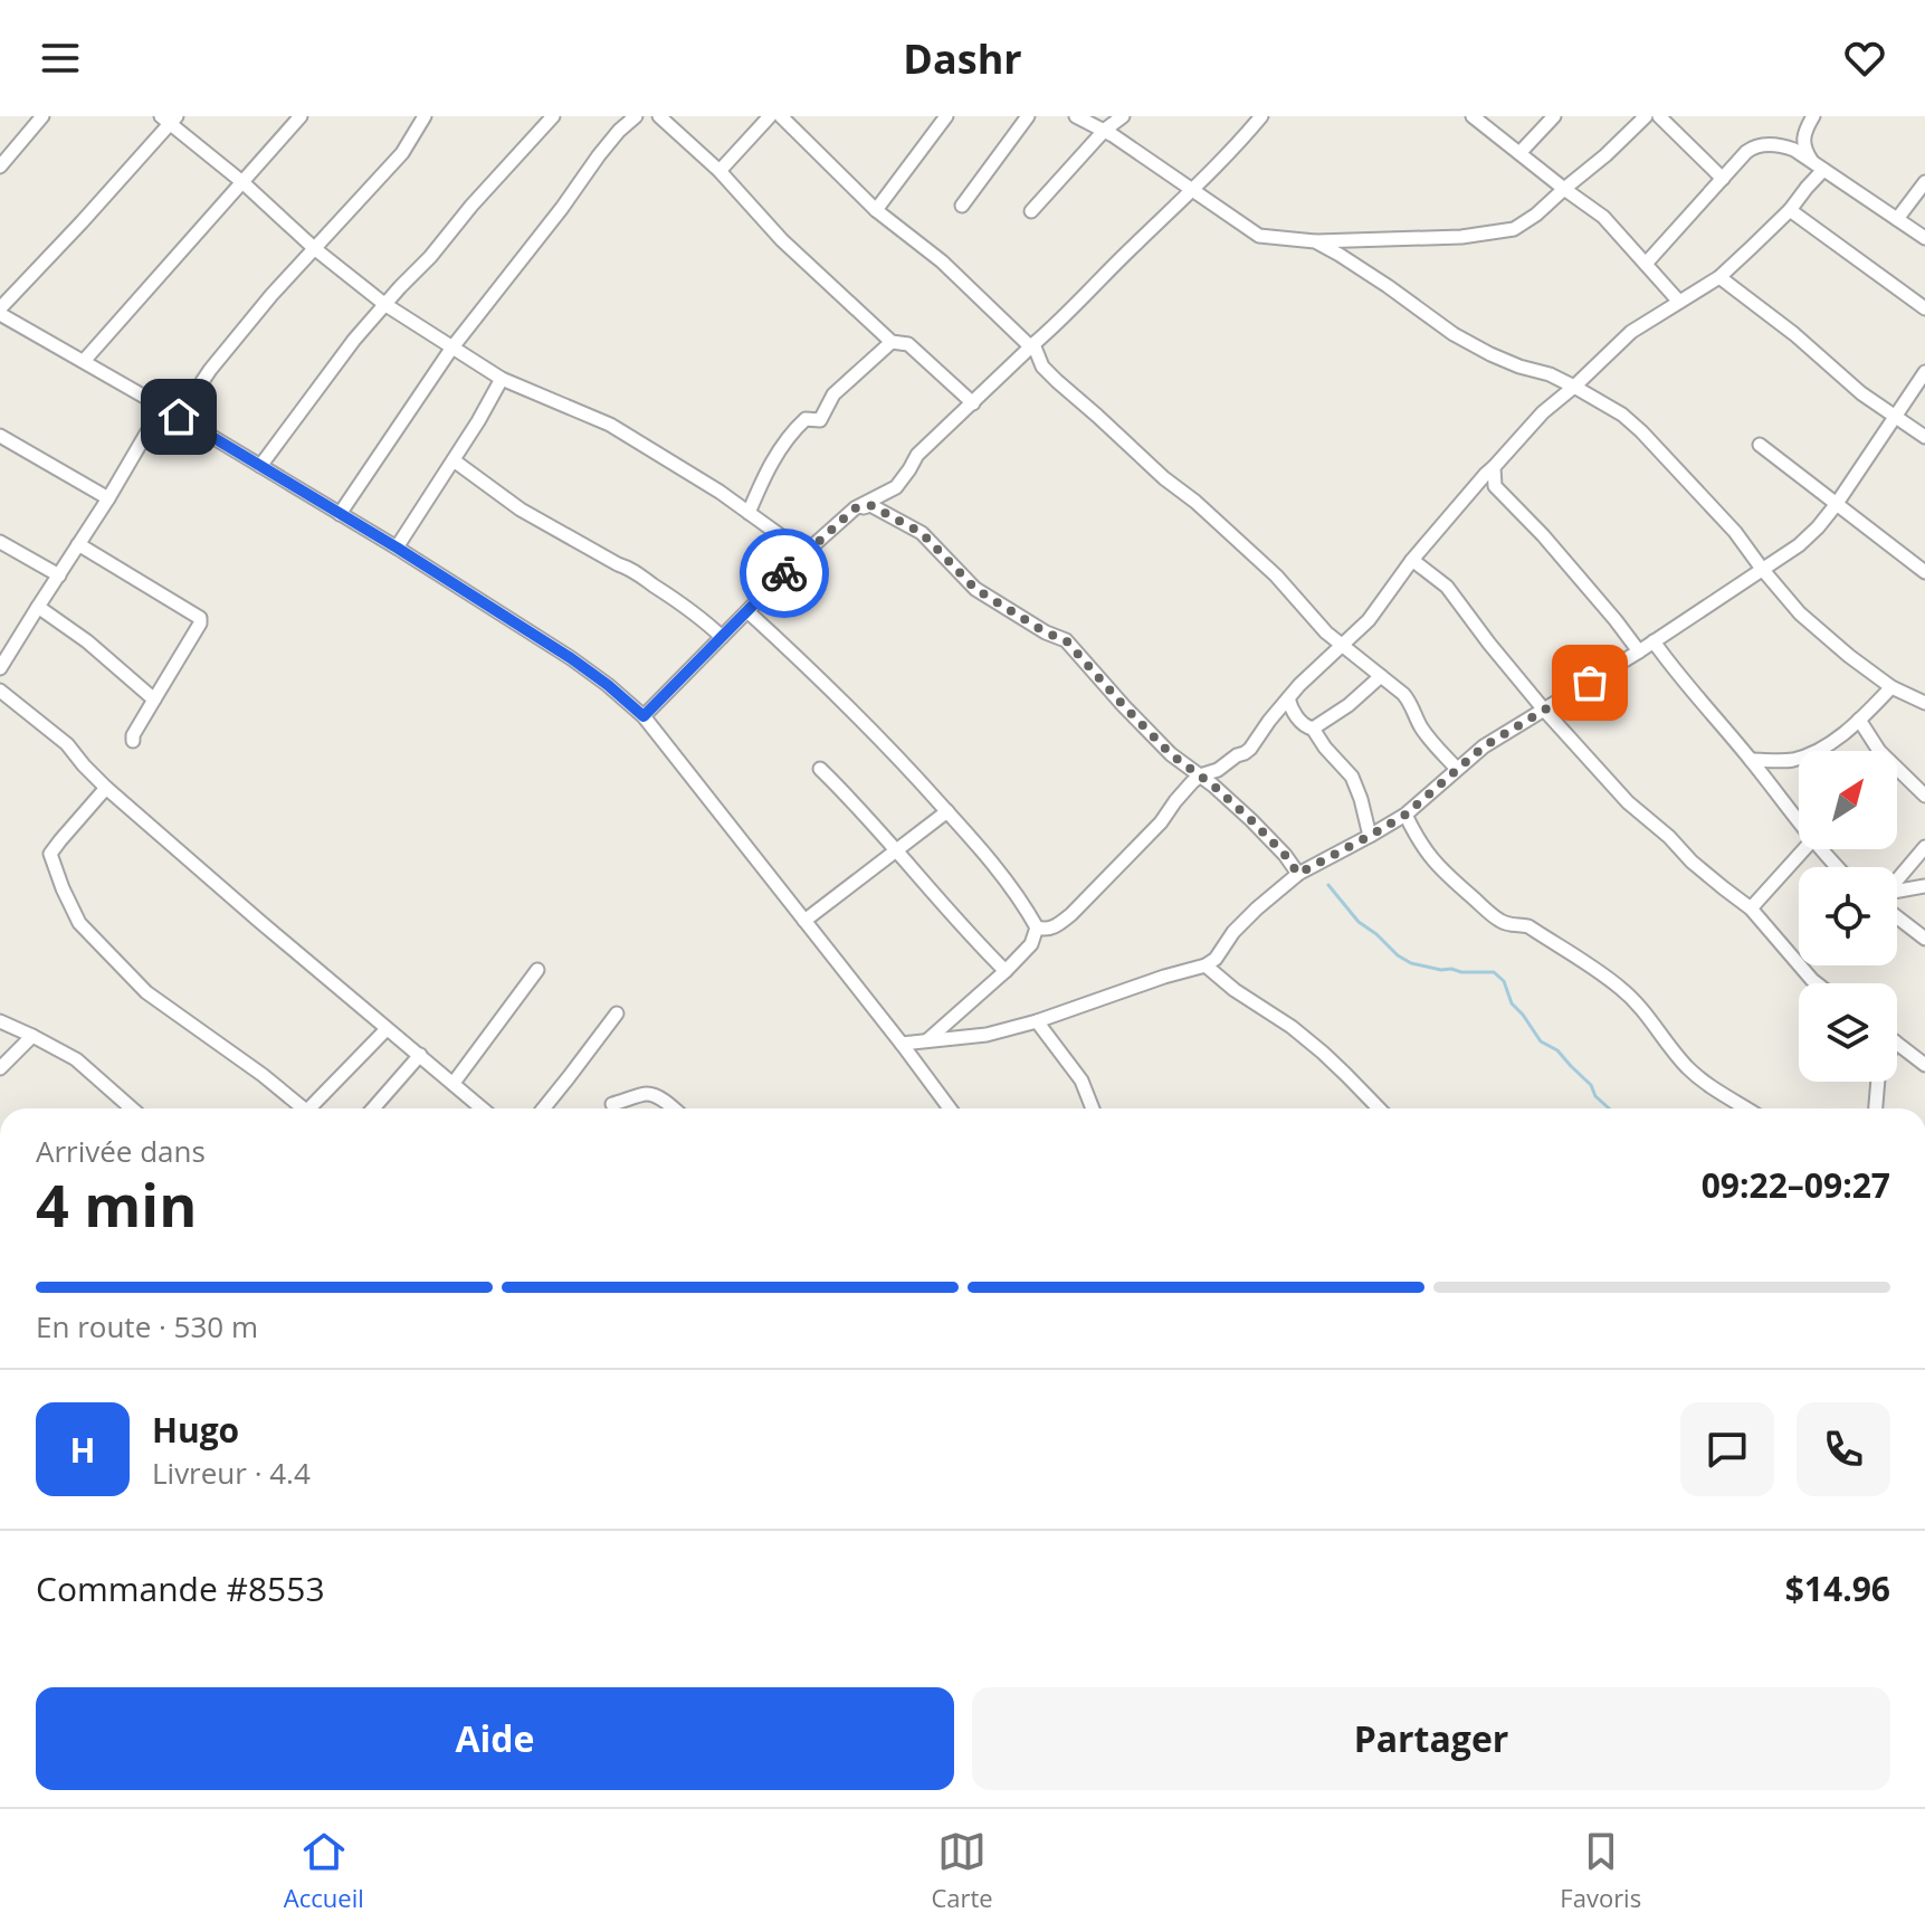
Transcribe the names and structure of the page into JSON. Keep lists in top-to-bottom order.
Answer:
{
  "north": "top right",
  "page": {
    "header": "Dashr",
    "heading": ["4 min", "Arrivée dans", "09:22–09:27"],
    "panel": [
      "Hugo",
      "Livreur · 4.4",
      "Commande #8553",
      "$14.96"
    ],
    "bar": "En route · 530 m",
    "round": "H",
    "buttons": ["Aide", "Partager"],
    "tabs": ["Accueil", "Carte", "Favoris"]
  }
}
